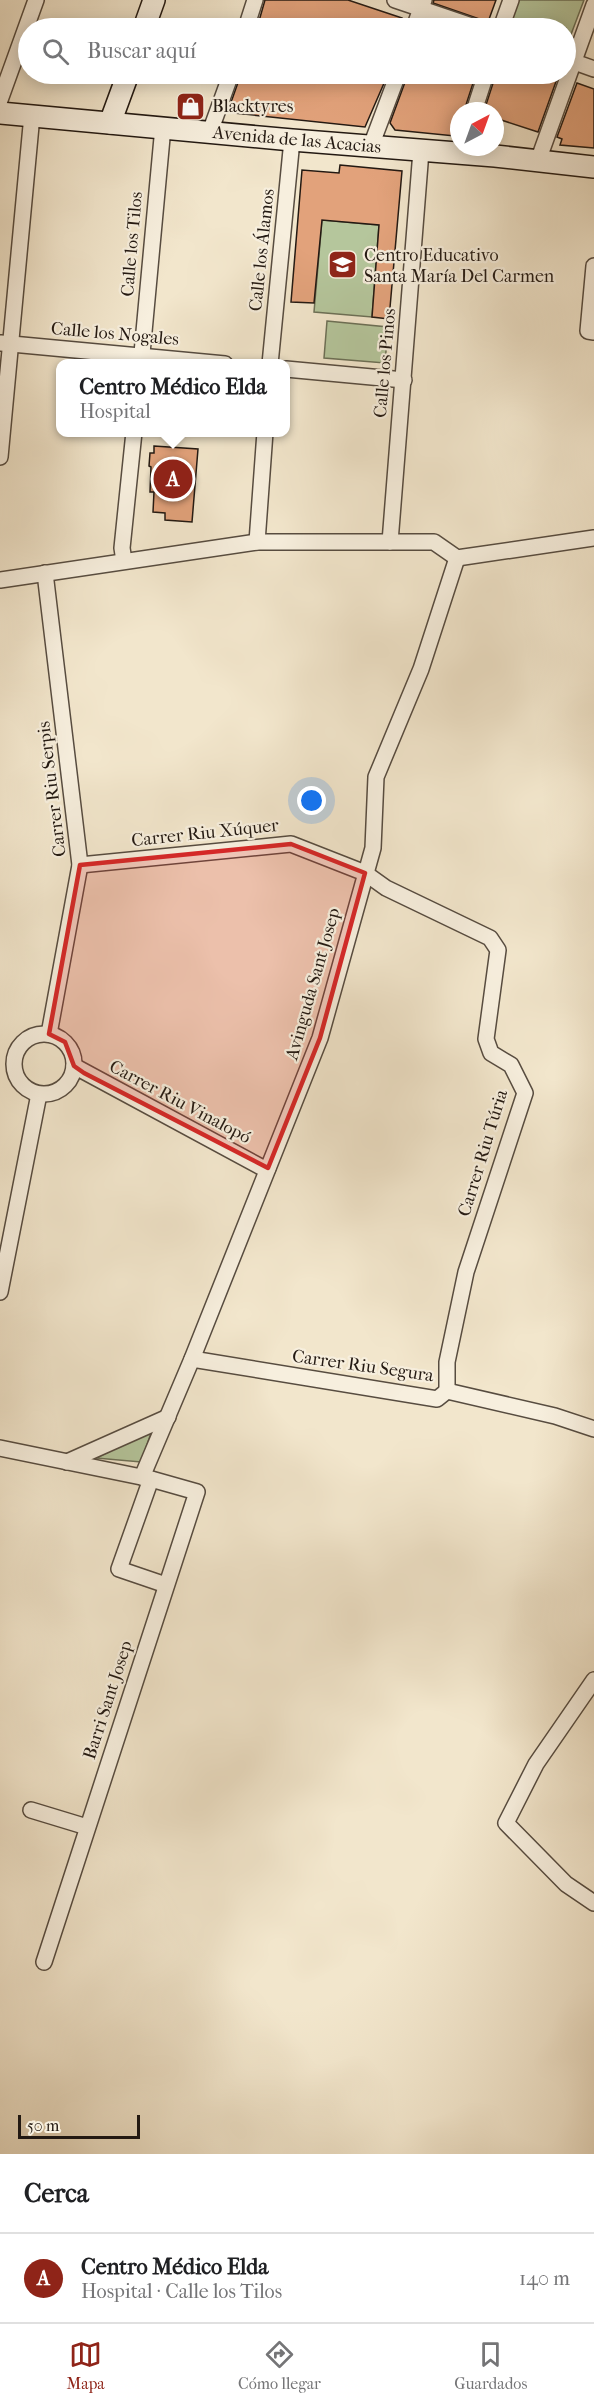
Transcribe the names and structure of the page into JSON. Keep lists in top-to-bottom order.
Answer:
{
  "streets": {
    "street": [
      "Avenida de las Acacias",
      "Calle los Tilos",
      "Calle los Álamos",
      "Calle los Nogales",
      "Calle los Pinos",
      "Carrer Riu Serpis",
      "Carrer Riu Xúquer",
      "Avinguda Sant Josep",
      "Carrer Riu Vinalopó",
      "Carrer Riu Túria",
      "Carrer Riu Segura",
      "Barri Sant Josep"
    ]
  },
  "crossings": [
    ["Avenida de las Acacias", "Calle los Tilos"],
    ["Avenida de las Acacias", "Calle los Álamos"],
    ["Avenida de las Acacias", "Calle los Pinos"],
    ["Carrer Riu Serpis", "Carrer Riu Xúquer"],
    ["Carrer Riu Serpis", "Carrer Riu Vinalopó"],
    ["Carrer Riu Xúquer", "Avinguda Sant Josep"],
    ["Carrer Riu Xúquer", "Carrer Riu Túria"],
    ["Avinguda Sant Josep", "Carrer Riu Vinalopó"],
    ["Avinguda Sant Josep", "Carrer Riu Túria"],
    ["Avinguda Sant Josep", "Carrer Riu Segura"],
    ["Avinguda Sant Josep", "Barri Sant Josep"],
    ["Carrer Riu Túria", "Carrer Riu Segura"]
  ],
  "places": {
    "shop": ["Blacktyres"],
    "school or university": ["Centro Educativo Santa María Del Carmen"]
  },
  "scale_bar": "50 m",
  "north": "top right",
  "page": {
    "search": "Buscar aquí",
    "popup": ["Centro Médico Elda", "Hospital"],
    "pins": "A",
    "scale": "50 m",
    "heading": "Cerca",
    "list": [
      {
        "mark": "A",
        "name": "Centro Médico Elda",
        "note": "Hospital · Calle los Tilos",
        "value": "140 m"
      }
    ],
    "nav": ["Mapa", "Cómo llegar", "Guardados"]
  }
}
